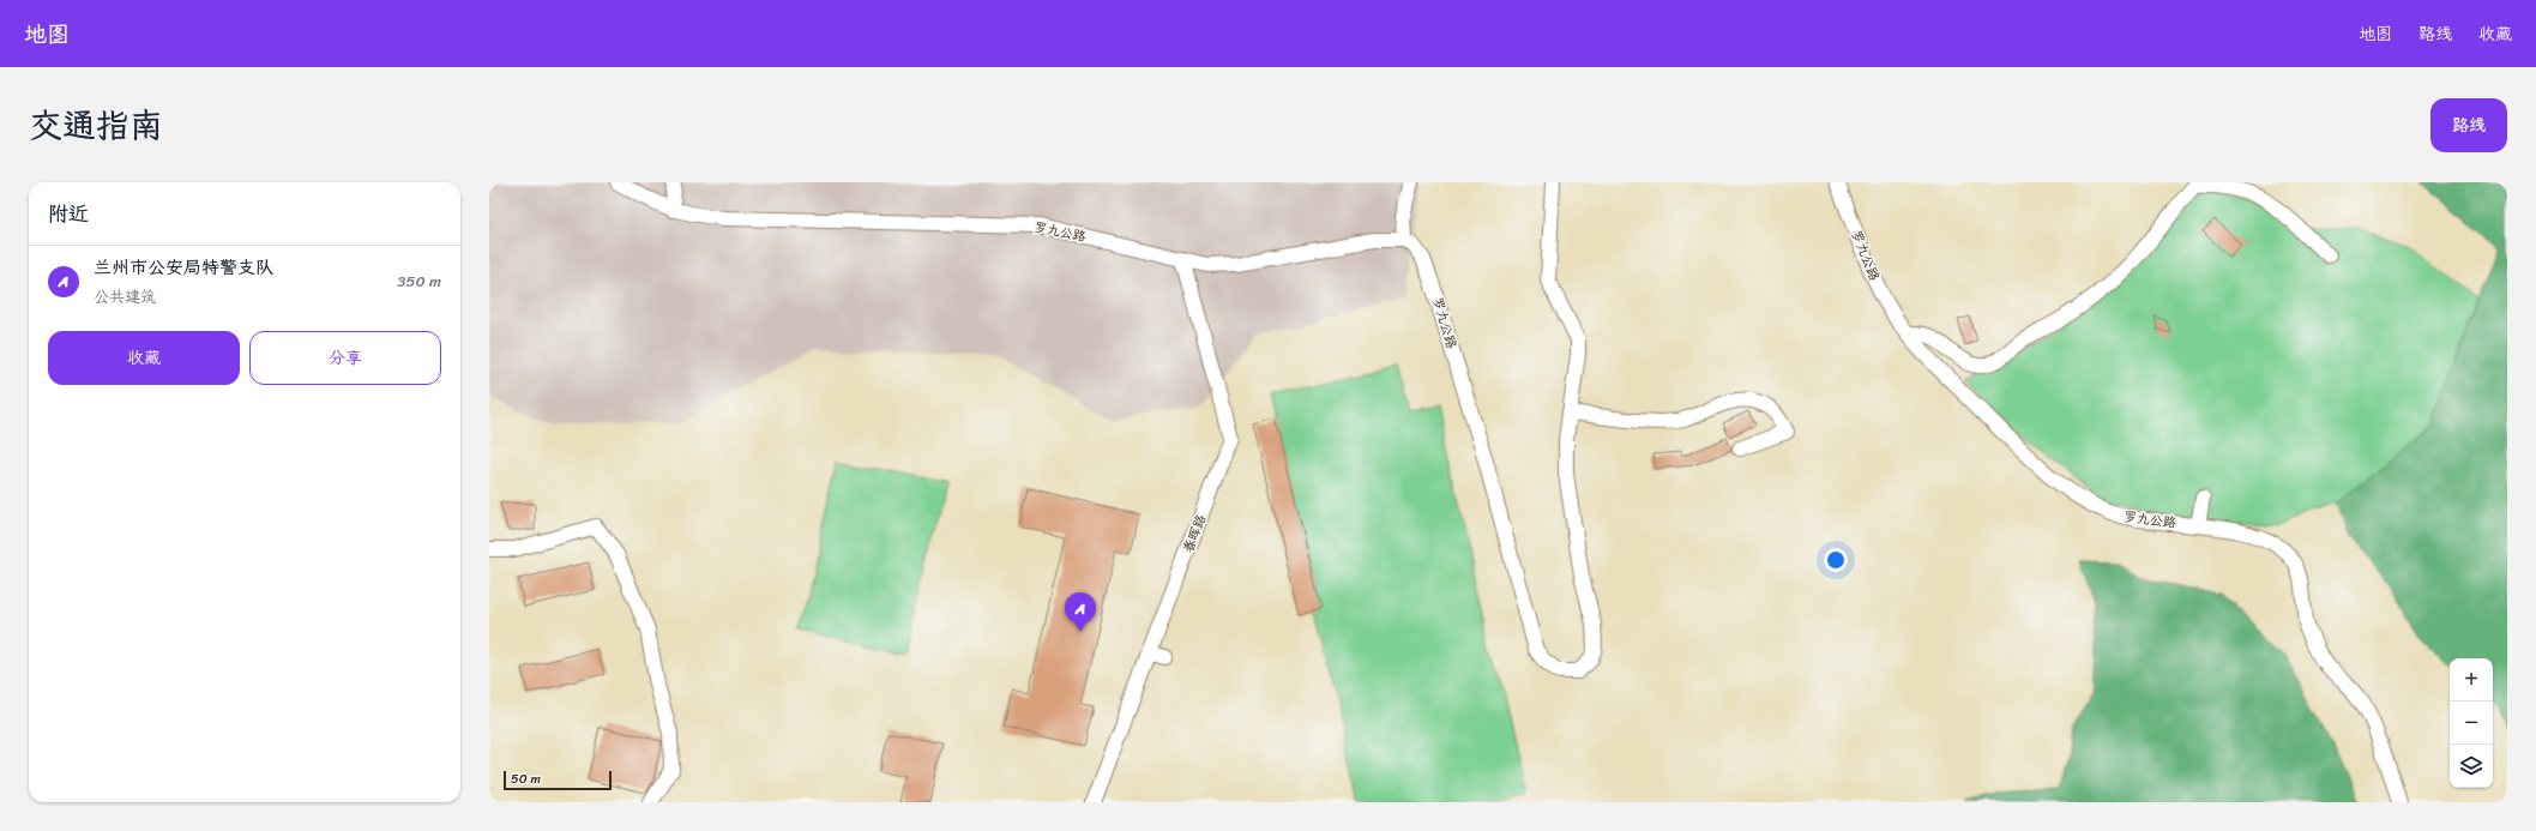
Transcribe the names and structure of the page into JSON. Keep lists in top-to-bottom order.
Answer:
{
  "streets": {
    "street": ["罗九公路", "春晖路"]
  },
  "crossings": [
    ["罗九公路", "春晖路"]
  ],
  "scale_bar": "50 m",
  "page": {
    "header": "地图",
    "nav": ["地图", "路线", "收藏"],
    "title": "交通指南",
    "buttons": [
      "路线",
      ["收藏", "分享"]
    ],
    "heading": "附近",
    "list": [
      {
        "mark": "A",
        "name": "兰州市公安局特警支队",
        "note": "公共建筑",
        "value": "350 m"
      }
    ],
    "pins": "A",
    "map_buttons": ["+", "−"],
    "scale": "50 m"
  }
}
